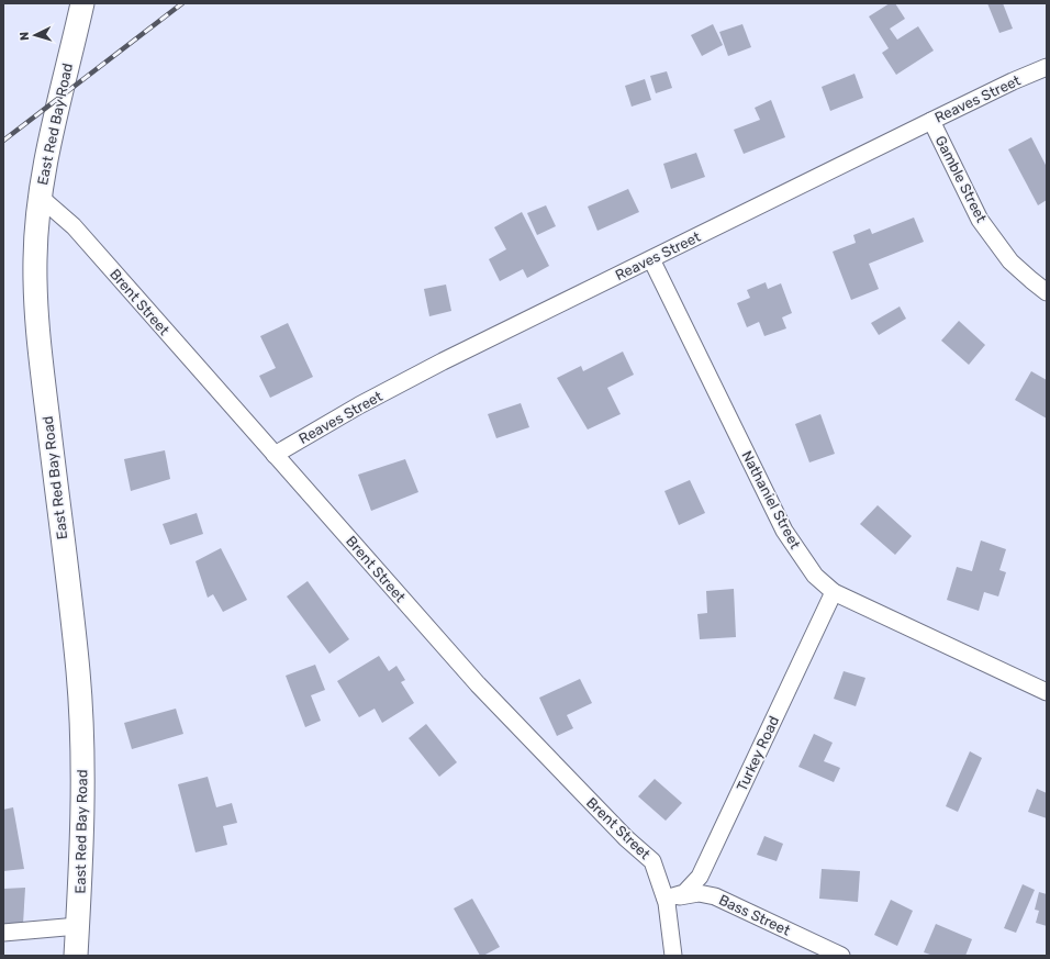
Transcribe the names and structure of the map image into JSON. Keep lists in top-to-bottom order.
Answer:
{
  "streets": {
    "street": [
      "Reaves Street",
      "East Red Bay Road",
      "Gamble Street",
      "Brent Street",
      "Nathaniel Street",
      "Turkey Road",
      "Bass Street"
    ]
  },
  "crossings": [
    ["Reaves Street", "Gamble Street"],
    ["Reaves Street", "Brent Street"],
    ["Reaves Street", "Nathaniel Street"],
    ["East Red Bay Road", "Brent Street"],
    ["Brent Street", "Turkey Road"],
    ["Brent Street", "Bass Street"],
    ["Nathaniel Street", "Turkey Road"],
    ["Turkey Road", "Bass Street"]
  ],
  "north": "left"
}
